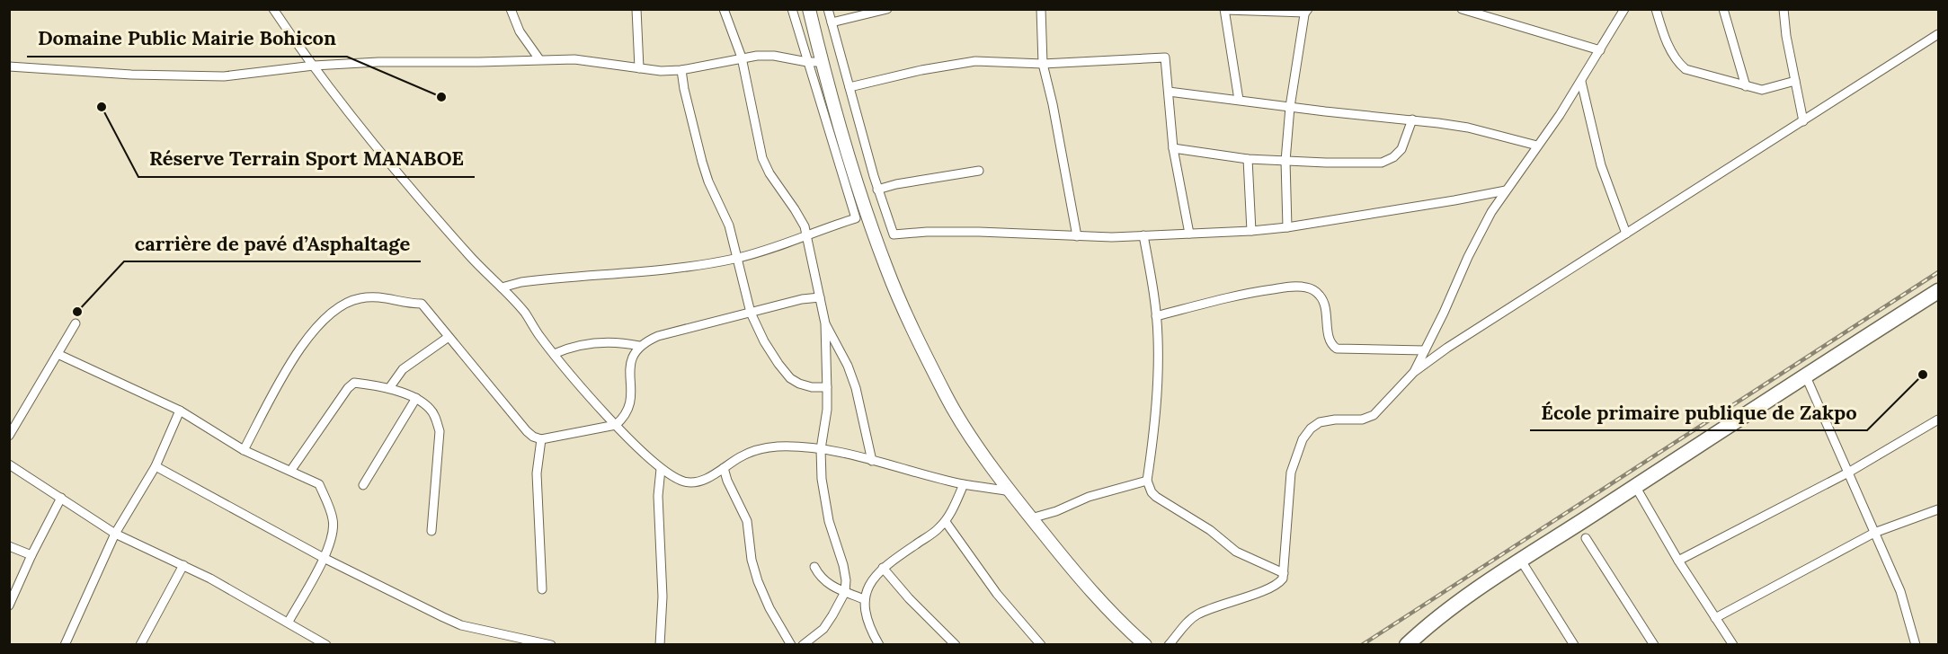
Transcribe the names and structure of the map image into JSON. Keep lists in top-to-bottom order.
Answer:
{
  "places": [
    "Domaine Public Mairie Bohicon",
    "Réserve Terrain Sport MANABOE",
    "carrière de pavé d’Asphaltage",
    "École primaire publique de Zakpo"
  ]
}
